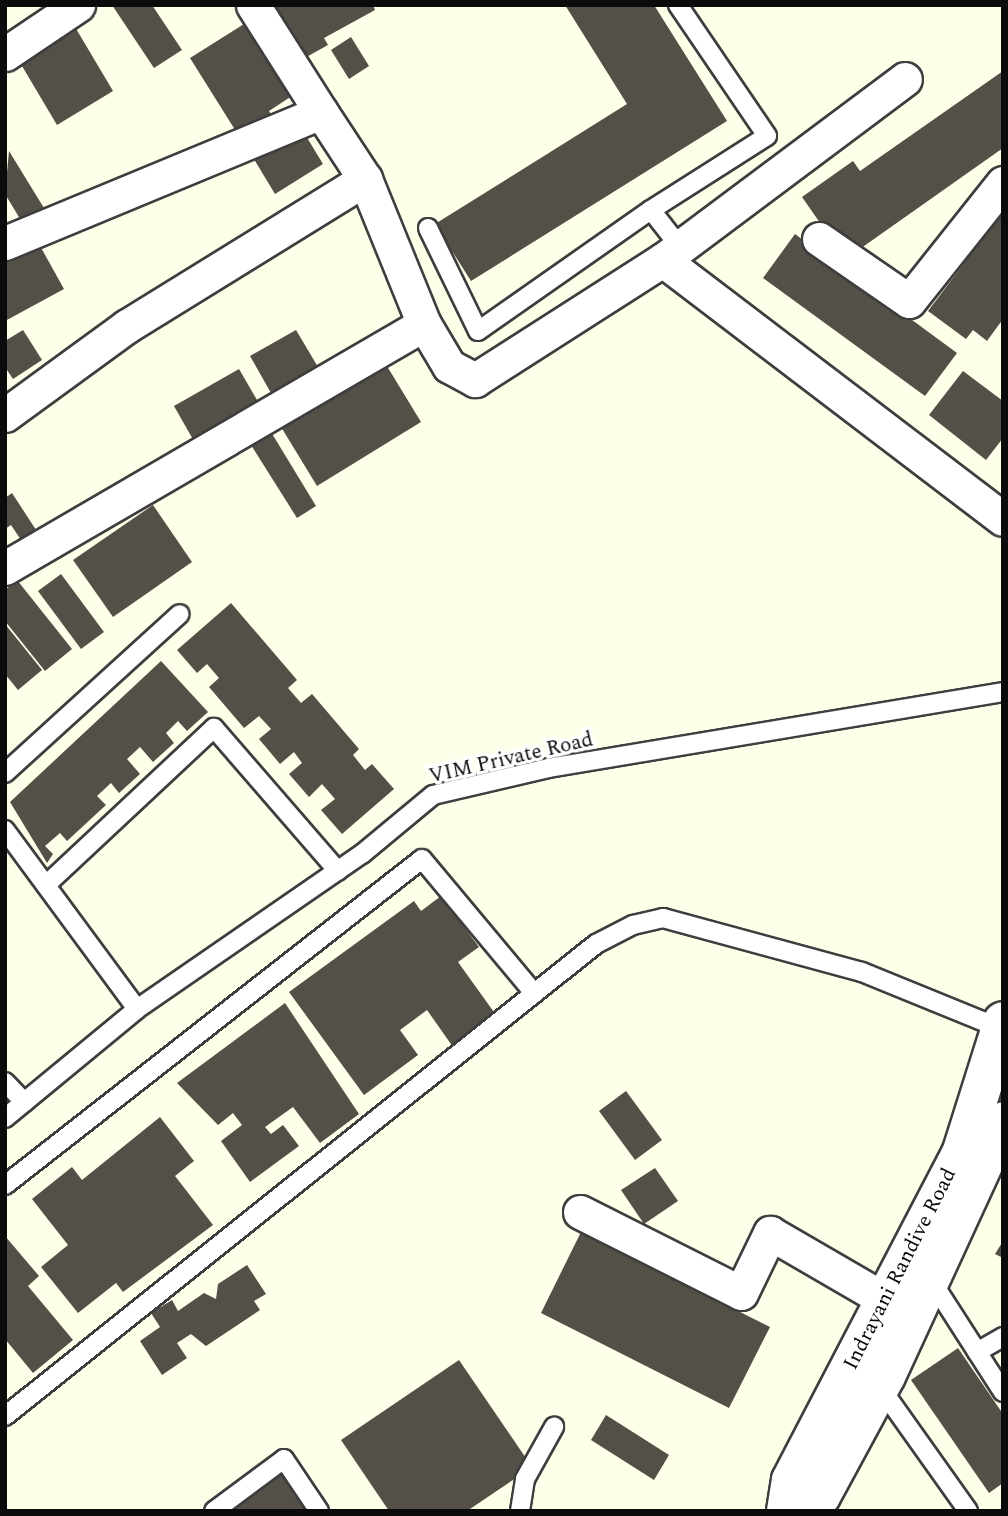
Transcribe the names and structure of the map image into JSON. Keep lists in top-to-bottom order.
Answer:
{
  "streets": {
    "street": ["Indrayani Randive Road"],
    "lane": ["VIM Private Road"]
  }
}
